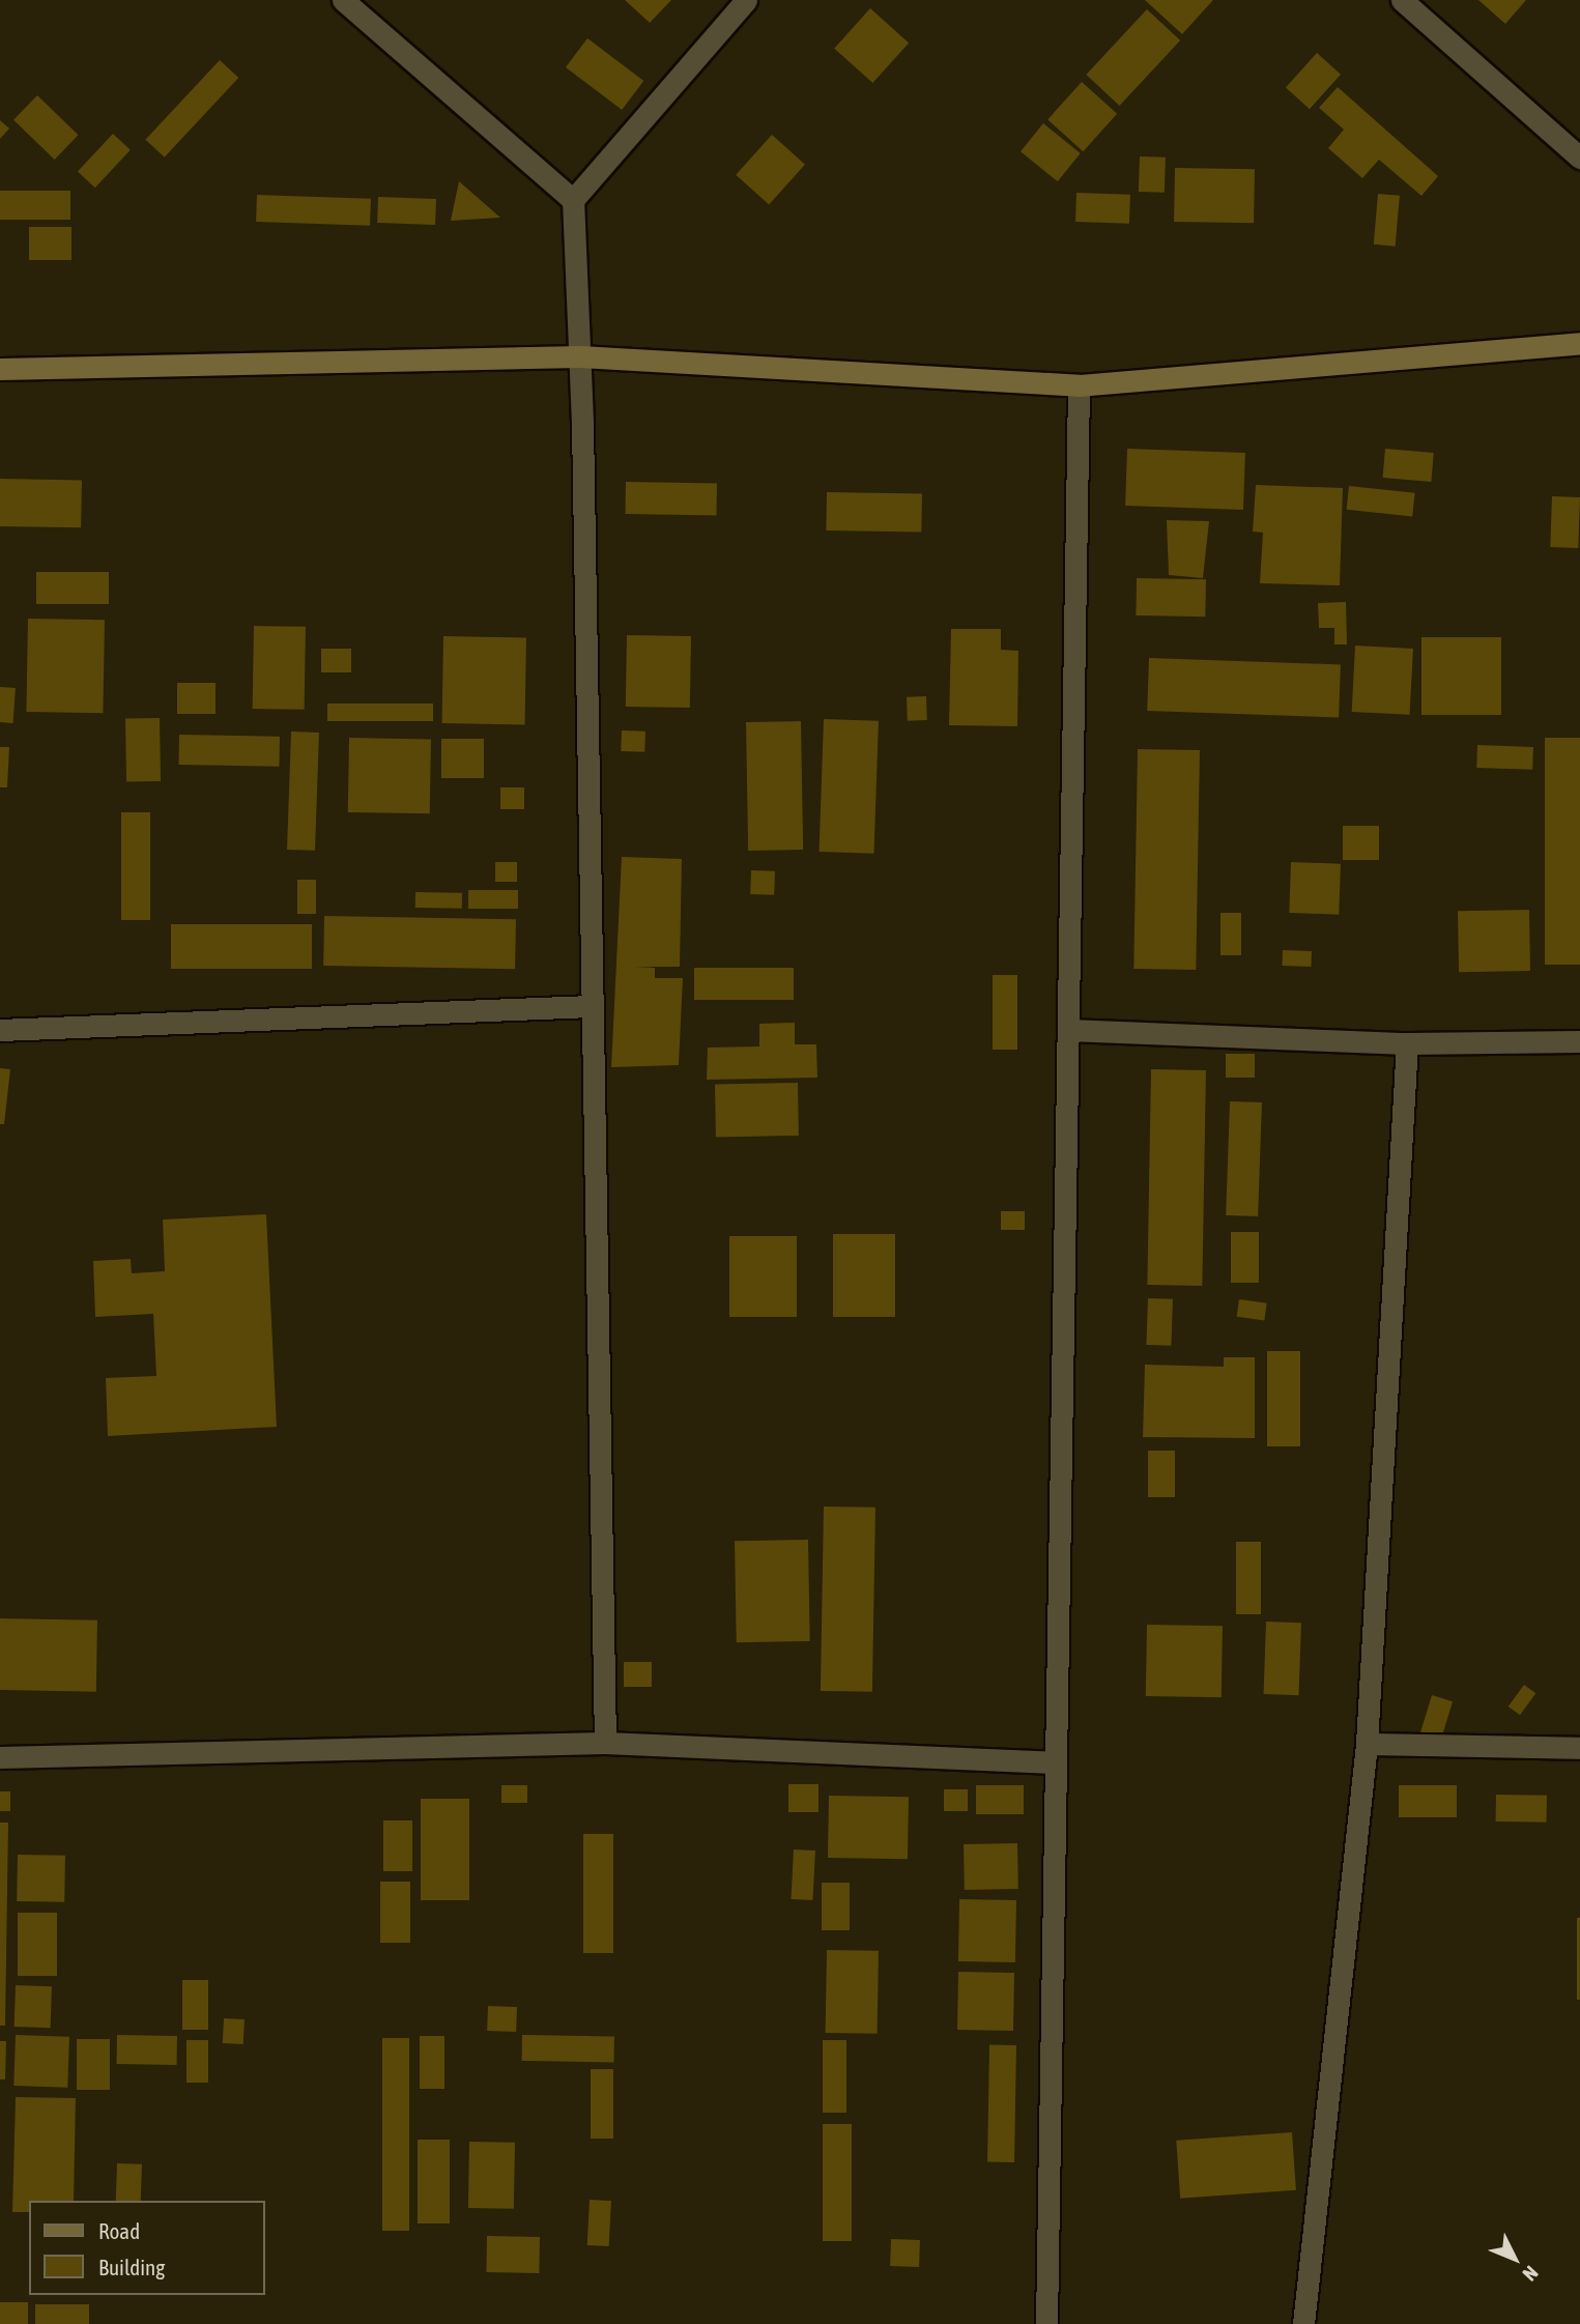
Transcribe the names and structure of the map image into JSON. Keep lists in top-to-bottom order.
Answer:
{
  "legend": ["Road", "Building"],
  "north": "bottom right"
}
